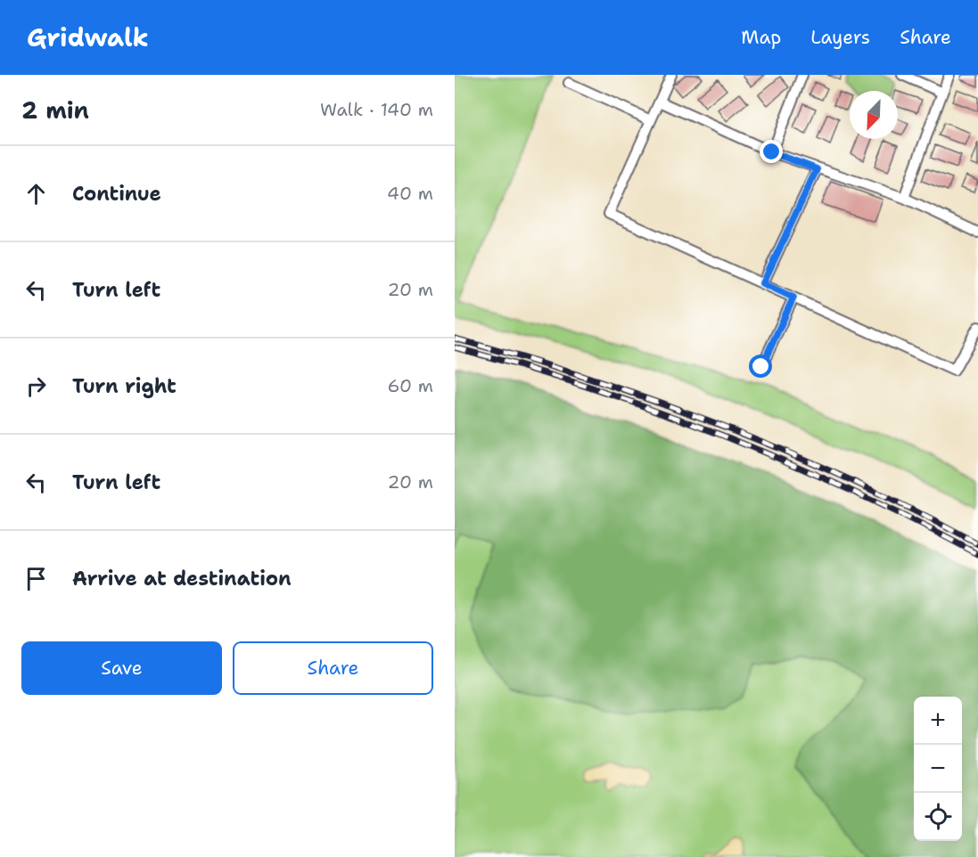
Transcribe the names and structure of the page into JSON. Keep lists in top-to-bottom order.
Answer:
{
  "north": "bottom left",
  "page": {
    "header": "Gridwalk",
    "nav": ["Map", "Layers", "Share"],
    "heading": ["2 min", "Walk · 140 m"],
    "list": [
      ["Continue", "40 m"],
      ["Turn left", "20 m"],
      ["Turn right", "60 m"],
      ["Turn left", "20 m"],
      "Arrive at destination"
    ],
    "buttons": ["Save", "Share"],
    "map_buttons": ["+", "−"]
  }
}
